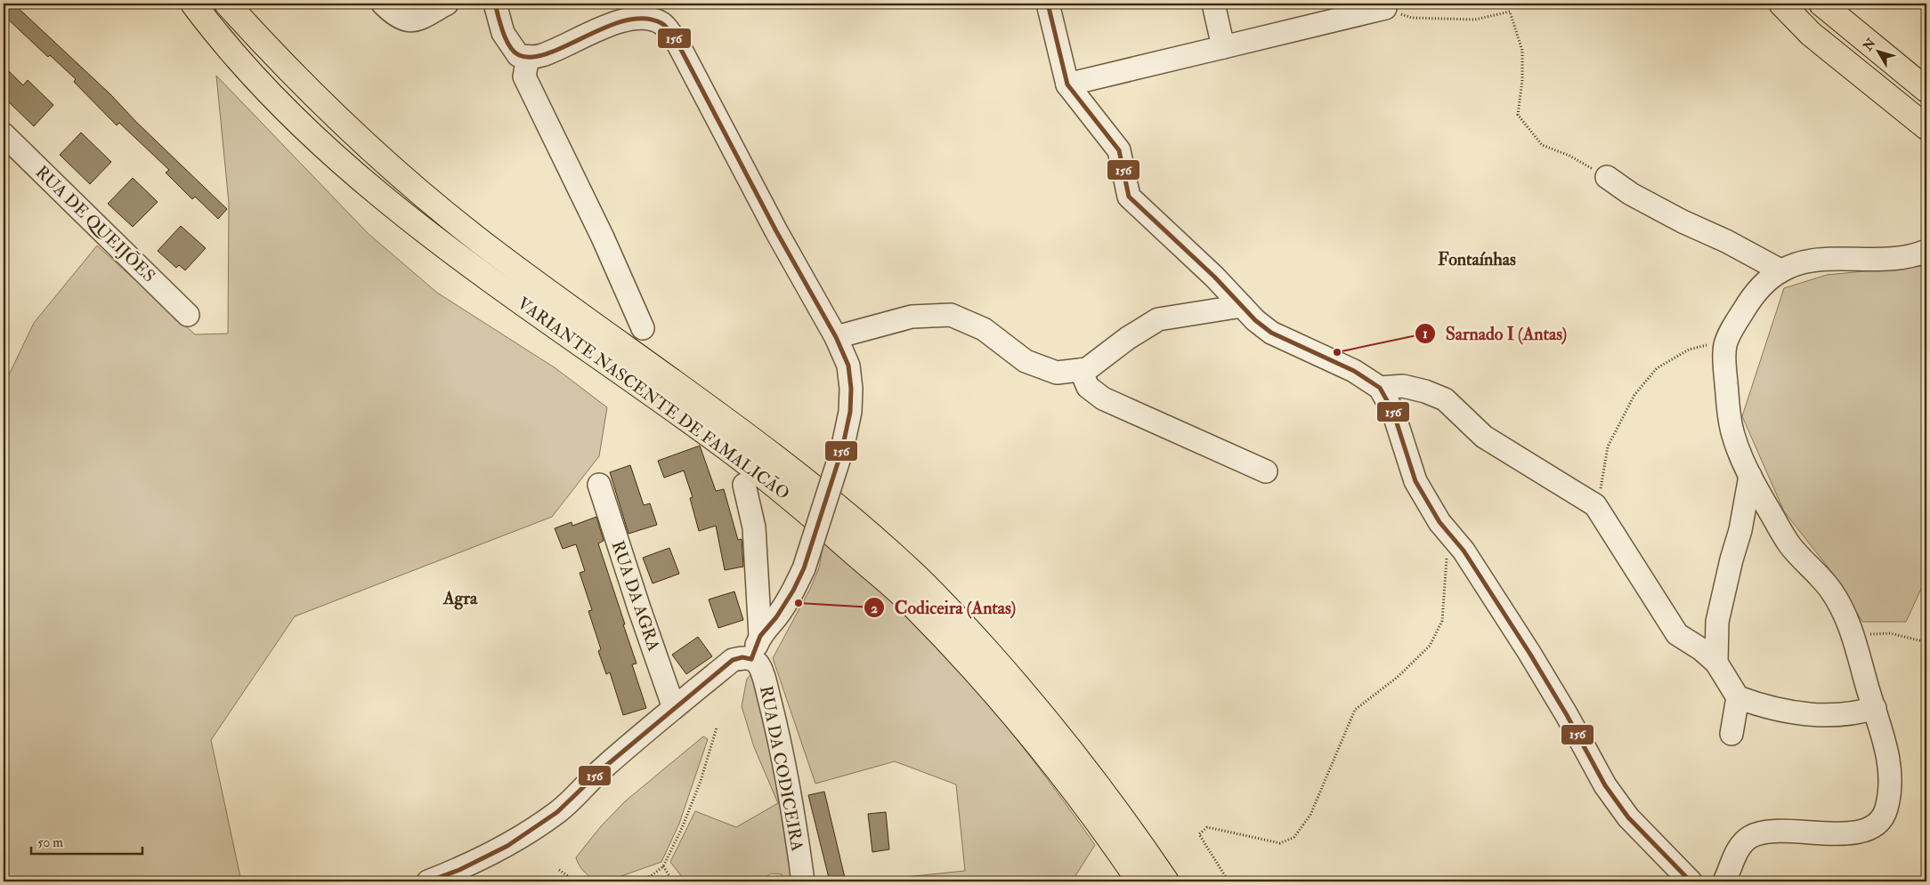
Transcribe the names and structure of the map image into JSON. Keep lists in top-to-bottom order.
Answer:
{
  "streets": {
    "highway": ["VARIANTE NASCENTE DE FAMALICÃO"],
    "street": ["RUA DE QUEIJÕES", "RUA DA AGRA", "RUA DA CODICEIRA"]
  },
  "districts": ["Fontaínhas", "Agra"],
  "places": ["Sarnado I (Antas)", "Codiceira (Antas)"],
  "lines": ["transit line 156"],
  "scale_bar": "50 m",
  "north": "top left"
}
